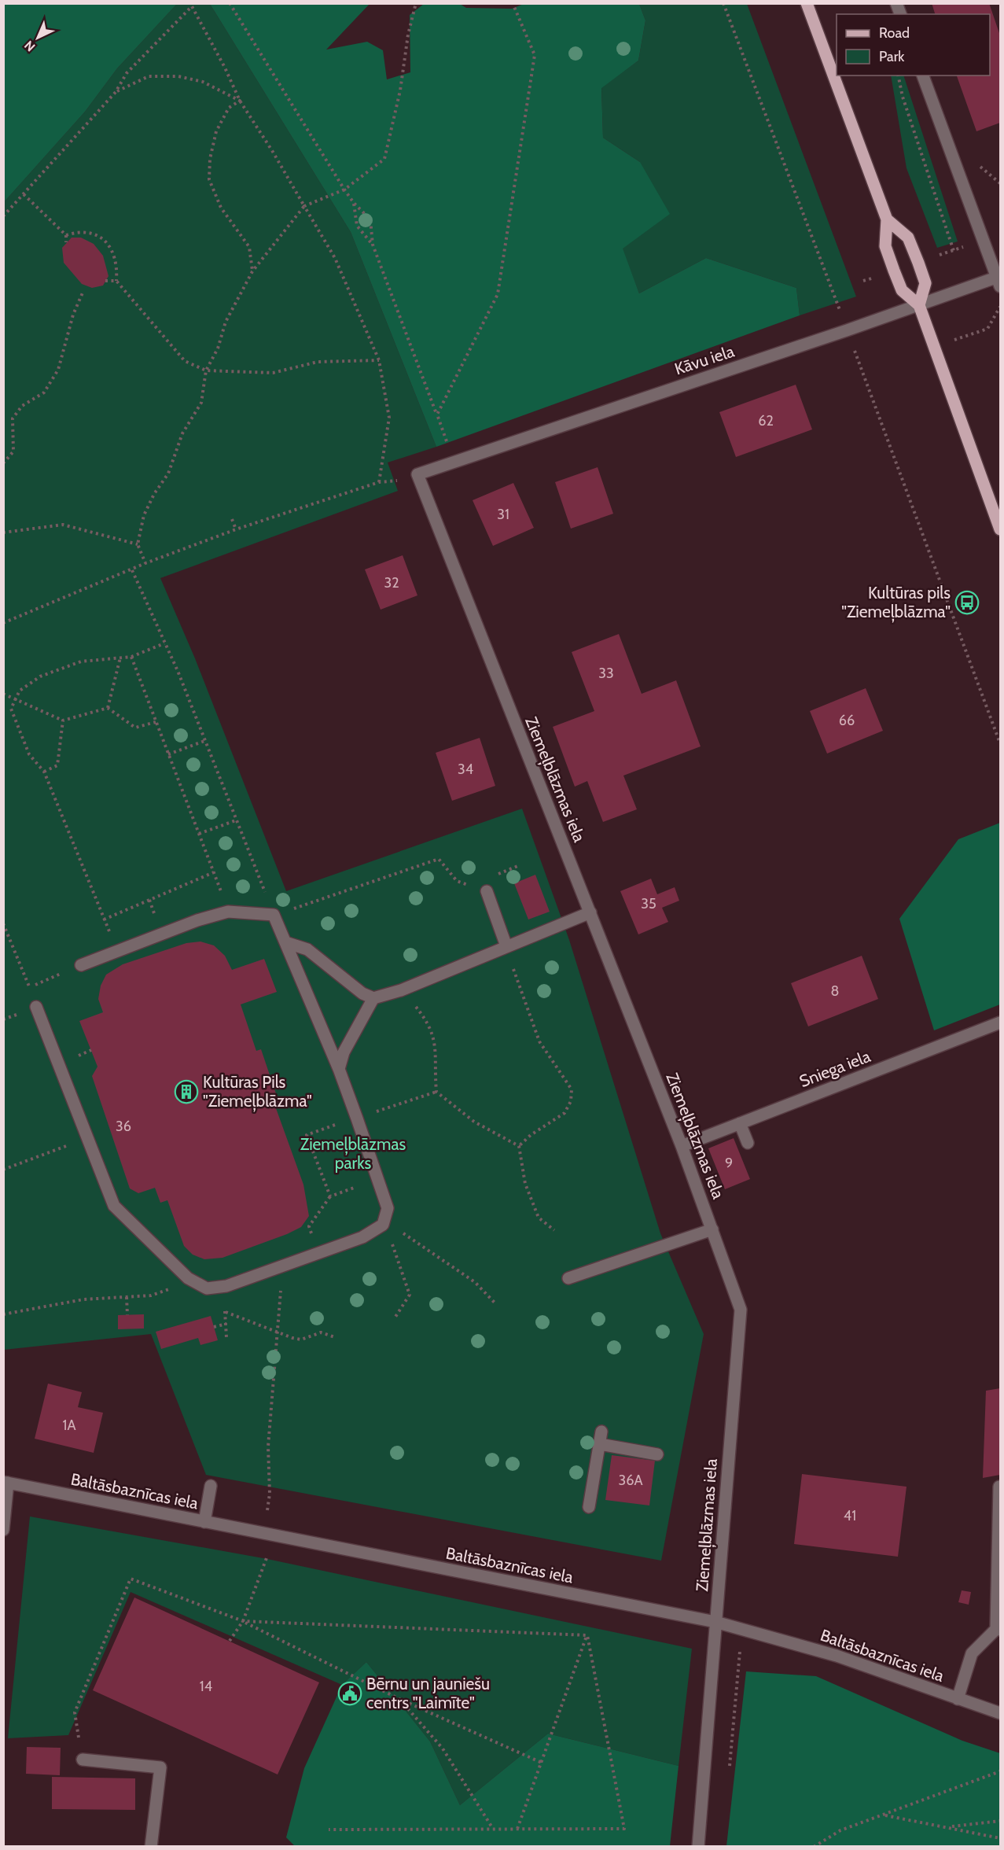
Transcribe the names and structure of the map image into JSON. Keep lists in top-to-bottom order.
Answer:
{
  "streets": {
    "street": [
      "Kāvu iela",
      "Ziemeļblāzmas iela",
      "Sniega iela",
      "Baltāsbaznīcas iela"
    ]
  },
  "crossings": [
    ["Kāvu iela", "Ziemeļblāzmas iela"],
    ["Ziemeļblāzmas iela", "Sniega iela"],
    ["Ziemeļblāzmas iela", "Baltāsbaznīcas iela"]
  ],
  "parks": ["Ziemeļblāzmas parks"],
  "places": {
    "bus stop": ["Kultūras pils \"Ziemeļblāzma\""],
    "building": ["Kultūras Pils \"Ziemeļblāzma\""],
    "public building": ["Bērnu un jauniešu centrs \"Laimīte\""]
  },
  "house_numbers": [
    "62",
    "31",
    "32",
    "33",
    "66",
    "34",
    "35",
    "8",
    "36",
    "9",
    "1A",
    "36A",
    "41",
    "14"
  ],
  "legend": ["Road", "Park"],
  "north": "bottom left"
}
